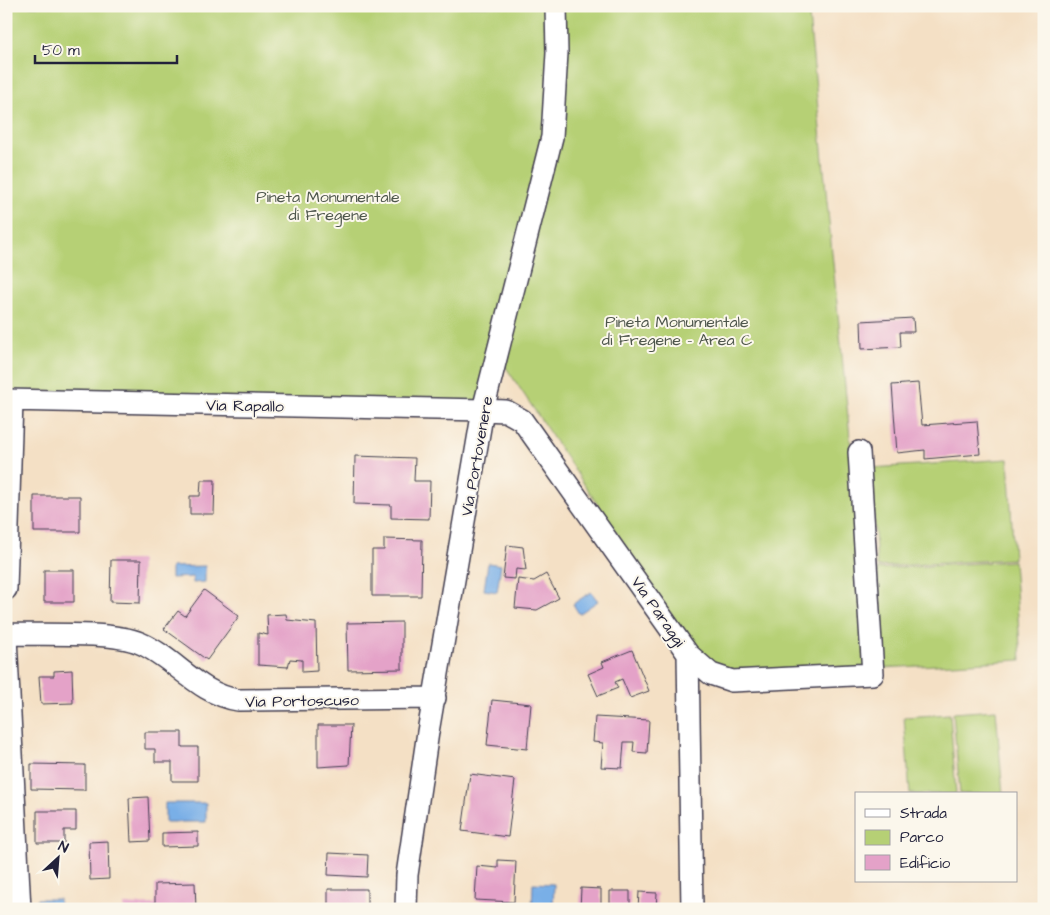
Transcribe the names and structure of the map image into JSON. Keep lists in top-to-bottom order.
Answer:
{
  "streets": {
    "street": [
      "Via Rapallo",
      "Via Portovenere",
      "Via Paraggi",
      "Via Portoscuso"
    ]
  },
  "crossings": [
    ["Via Rapallo", "Via Portovenere"],
    ["Via Rapallo", "Via Paraggi"],
    ["Via Portovenere", "Via Paraggi"],
    ["Via Portovenere", "Via Portoscuso"]
  ],
  "parks": ["Pineta Monumentale di Fregene", "Pineta Monumentale di Fregene - Area C"],
  "legend": ["Strada", "Parco", "Edificio"],
  "scale_bar": "50 m",
  "north": "top right"
}
